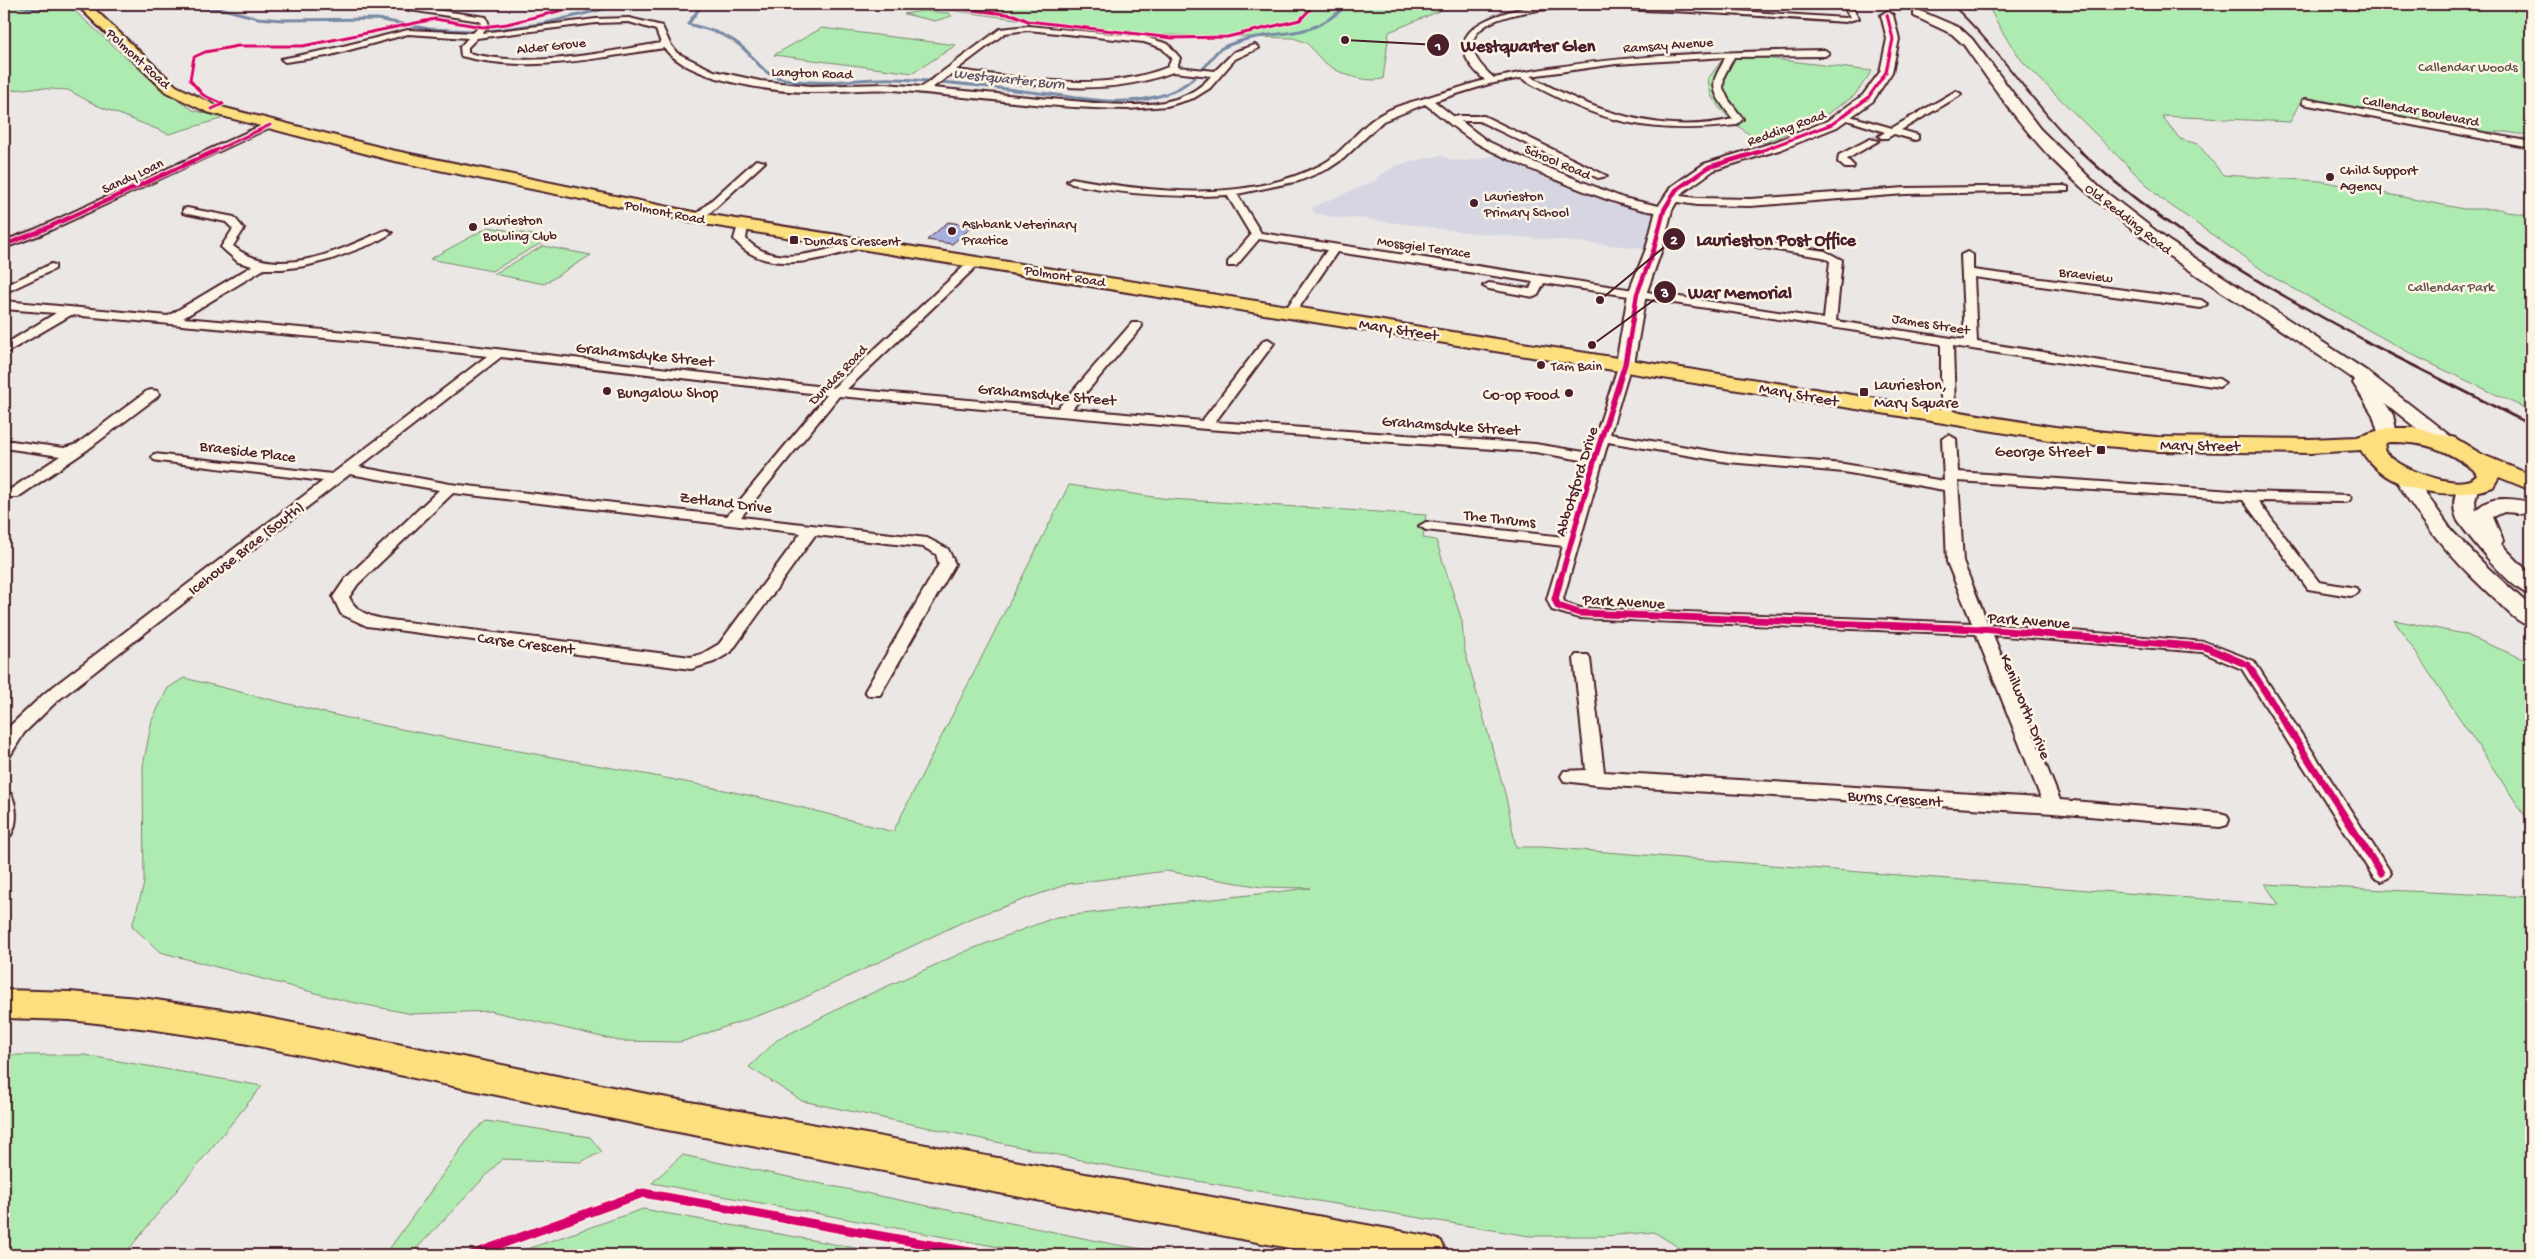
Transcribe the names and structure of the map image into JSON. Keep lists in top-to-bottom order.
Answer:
{
  "streets": {
    "main road": [
      "Polmont Road",
      "Redding Road",
      "Old Redding Road",
      "Mary Street"
    ],
    "street": [
      "Ramsay Avenue",
      "Alder Grove",
      "Langton Road",
      "Callendar Boulevard",
      "School Road",
      "Sandy Loan",
      "Mossgiel Terrace",
      "Braeview",
      "James Street",
      "Grahamsdyke Street",
      "Dundas Road",
      "Braeside Place",
      "Abbotsford Drive",
      "Zetland Drive",
      "The Thrums",
      "Icehouse Brae (South)",
      "Park Avenue",
      "Carse Crescent",
      "Kenilworth Drive",
      "Burns Crescent"
    ]
  },
  "crossings": [
    ["Ramsay Avenue", "School Road"],
    ["Alder Grove", "Langton Road"],
    ["Polmont Road", "Sandy Loan"],
    ["Polmont Road", "Mary Street"],
    ["Polmont Road", "Dundas Road"],
    ["Redding Road", "School Road"],
    ["Redding Road", "Old Redding Road"],
    ["School Road", "Old Redding Road"],
    ["Old Redding Road", "Mary Street"],
    ["Mossgiel Terrace", "James Street"],
    ["Mary Street", "Abbotsford Drive"],
    ["Mary Street", "Kenilworth Drive"],
    ["Grahamsdyke Street", "Dundas Road"],
    ["Grahamsdyke Street", "Abbotsford Drive"],
    ["Grahamsdyke Street", "Icehouse Brae (South)"],
    ["Dundas Road", "Zetland Drive"],
    ["Braeside Place", "Zetland Drive"],
    ["Braeside Place", "Icehouse Brae (South)"],
    ["Abbotsford Drive", "The Thrums"],
    ["Abbotsford Drive", "Park Avenue"],
    ["Zetland Drive", "Icehouse Brae (South)"],
    ["Zetland Drive", "Carse Crescent"],
    ["Park Avenue", "Kenilworth Drive"],
    ["Kenilworth Drive", "Burns Crescent"]
  ],
  "water": ["Westquarter Burn"],
  "parks": ["Callendar Woods", "Callendar Park"],
  "places": {
    "other": [
      "Westquarter Glen",
      "Child Support Agency",
      "Laurieston Primary School",
      "Laurieston Bowling Club",
      "Ashbank Veterinary Practice",
      "Laurieston Post Office",
      "War Memorial",
      "Tam Bain",
      "Bungalow Shop",
      "Co-op Food"
    ],
    "transit": ["Dundas Crescent", "Laurieston, Mary Square", "George Street"]
  }
}
